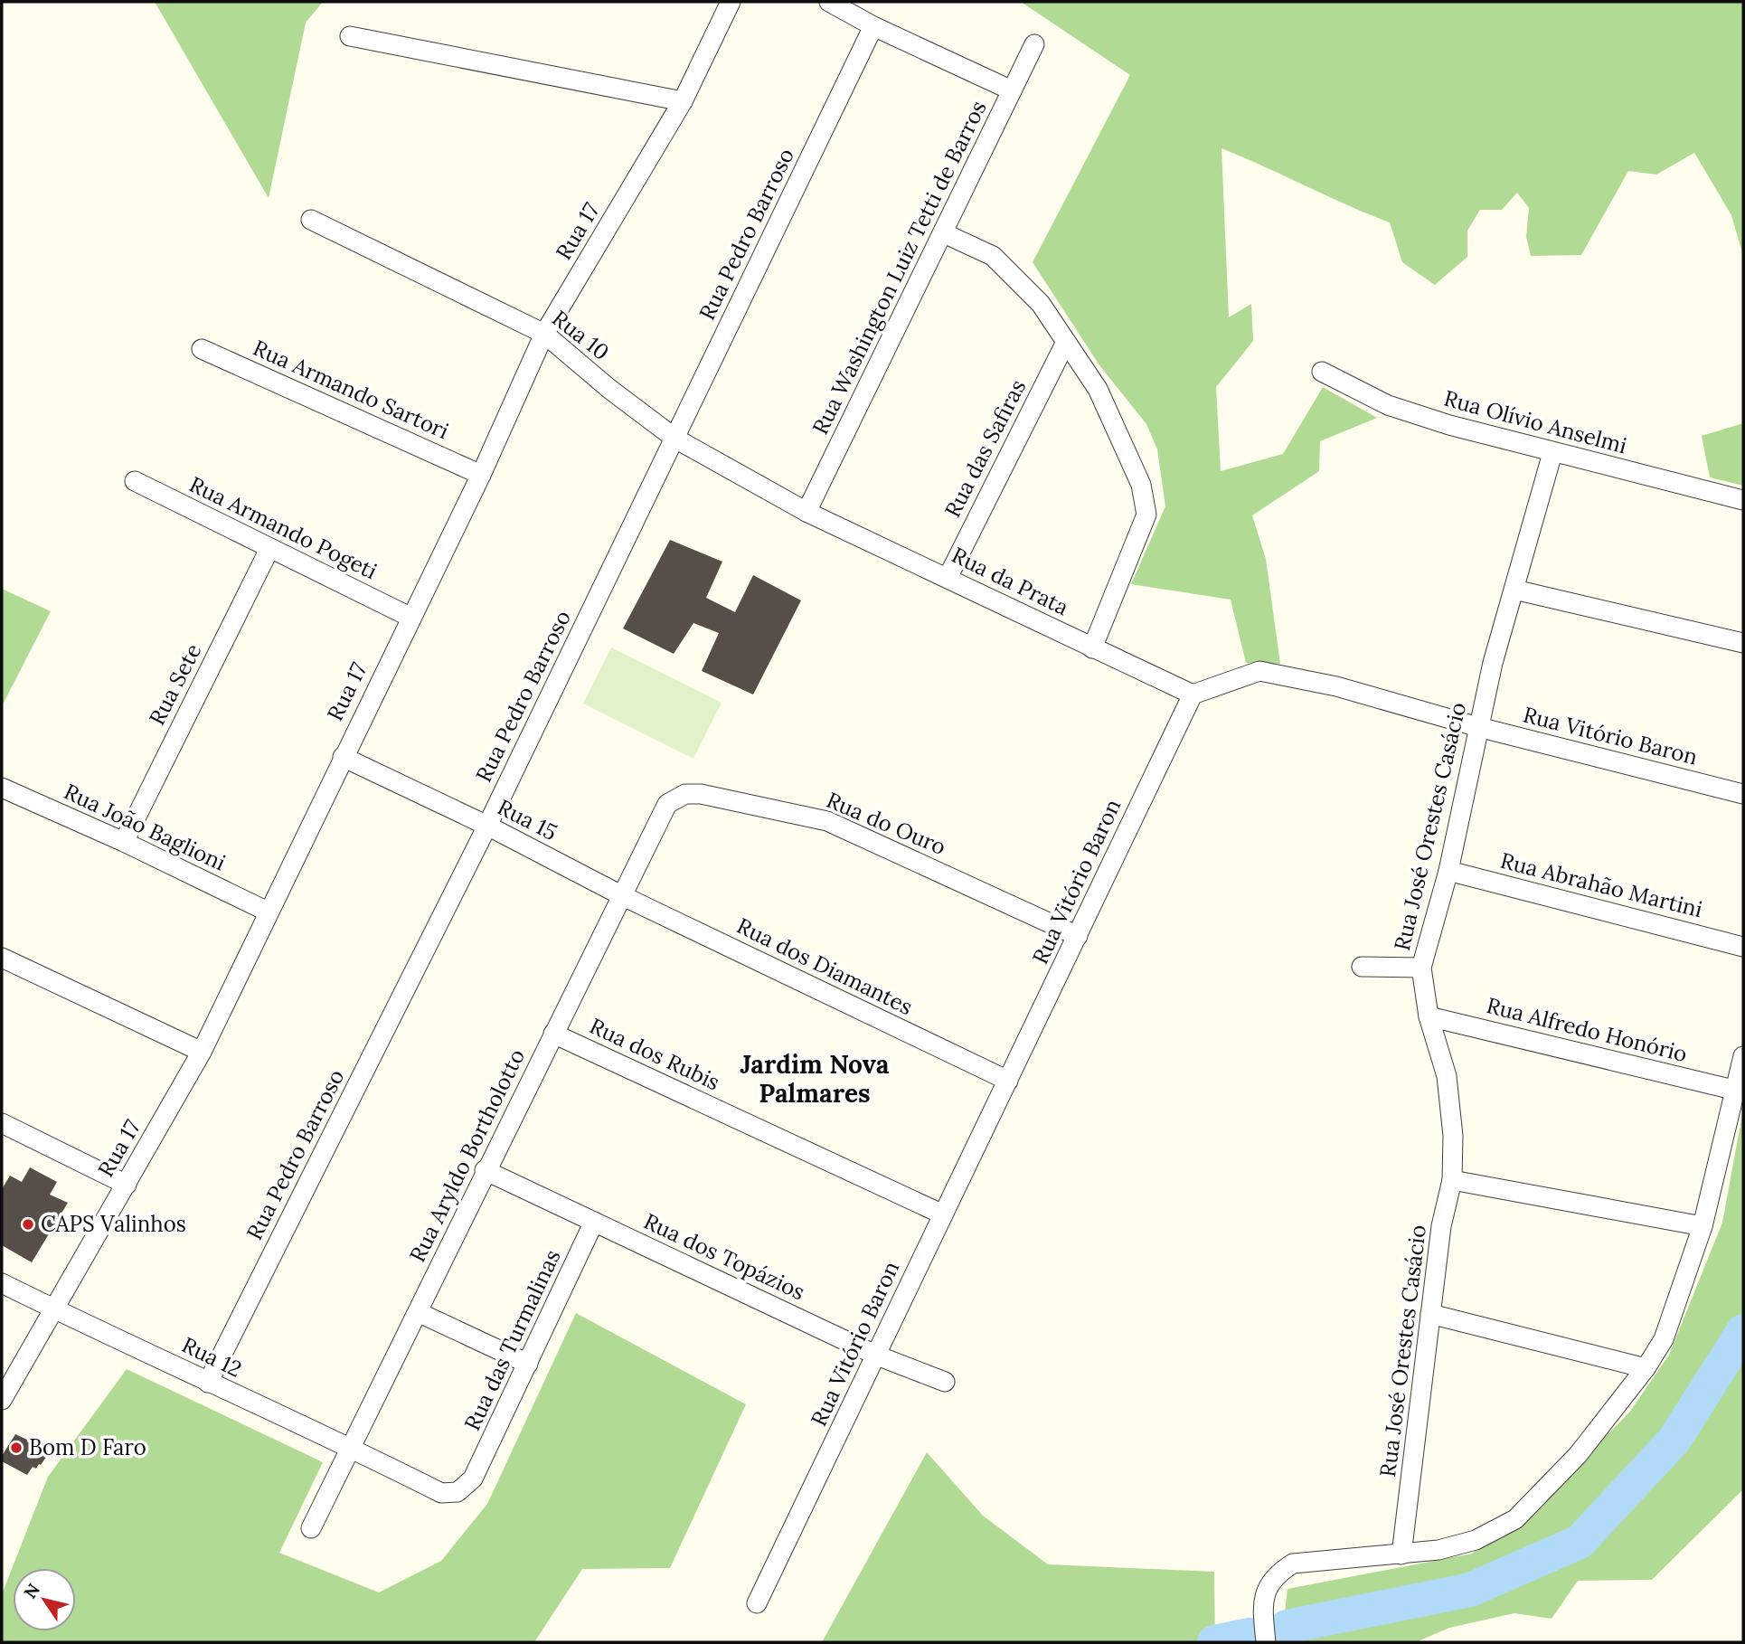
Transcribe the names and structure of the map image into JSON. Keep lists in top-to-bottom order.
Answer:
{
  "streets": {
    "street": [
      "Rua 17",
      "Rua Pedro Barroso",
      "Rua Washington Luiz Tetti de Barros",
      "Rua 10",
      "Rua Armando Sartori",
      "Rua Olívio Anselmi",
      "Rua das Safiras",
      "Rua Armando Pogeti",
      "Rua da Prata",
      "Rua Sete",
      "Rua Vitório Baron",
      "Rua 15",
      "Rua do Ouro",
      "Rua José Orestes Casácio",
      "Rua João Baglioni",
      "Rua Abrahão Martini",
      "Rua dos Diamantes",
      "Rua Alfredo Honório",
      "Rua dos Rubis",
      "Rua Aryldo Bortholotto",
      "Rua dos Topázios",
      "Rua das Turmalinas",
      "Rua 12"
    ]
  },
  "crossings": [
    ["Rua 17", "Rua 10"],
    ["Rua 17", "Rua Armando Sartori"],
    ["Rua 17", "Rua Armando Pogeti"],
    ["Rua 17", "Rua 15"],
    ["Rua 17", "Rua João Baglioni"],
    ["Rua 17", "Rua 12"],
    ["Rua Pedro Barroso", "Rua 10"],
    ["Rua Pedro Barroso", "Rua 15"],
    ["Rua Pedro Barroso", "Rua 12"],
    ["Rua Washington Luiz Tetti de Barros", "Rua 10"],
    ["Rua Washington Luiz Tetti de Barros", "Rua da Prata"],
    ["Rua 10", "Rua da Prata"],
    ["Rua Olívio Anselmi", "Rua José Orestes Casácio"],
    ["Rua das Safiras", "Rua da Prata"],
    ["Rua Armando Pogeti", "Rua Sete"],
    ["Rua da Prata", "Rua Vitório Baron"],
    ["Rua Sete", "Rua João Baglioni"],
    ["Rua Vitório Baron", "Rua do Ouro"],
    ["Rua Vitório Baron", "Rua José Orestes Casácio"],
    ["Rua Vitório Baron", "Rua dos Diamantes"],
    ["Rua Vitório Baron", "Rua dos Rubis"],
    ["Rua Vitório Baron", "Rua dos Topázios"],
    ["Rua 15", "Rua dos Diamantes"],
    ["Rua 15", "Rua Aryldo Bortholotto"],
    ["Rua do Ouro", "Rua Aryldo Bortholotto"],
    ["Rua José Orestes Casácio", "Rua Abrahão Martini"],
    ["Rua José Orestes Casácio", "Rua Alfredo Honório"],
    ["Rua dos Diamantes", "Rua Aryldo Bortholotto"],
    ["Rua dos Rubis", "Rua Aryldo Bortholotto"],
    ["Rua Aryldo Bortholotto", "Rua dos Topázios"],
    ["Rua Aryldo Bortholotto", "Rua 12"],
    ["Rua dos Topázios", "Rua das Turmalinas"],
    ["Rua das Turmalinas", "Rua 12"]
  ],
  "districts": ["Jardim Nova Palmares"],
  "places": ["CAPS Valinhos", "Bom D Faro"],
  "north": "top left"
}
